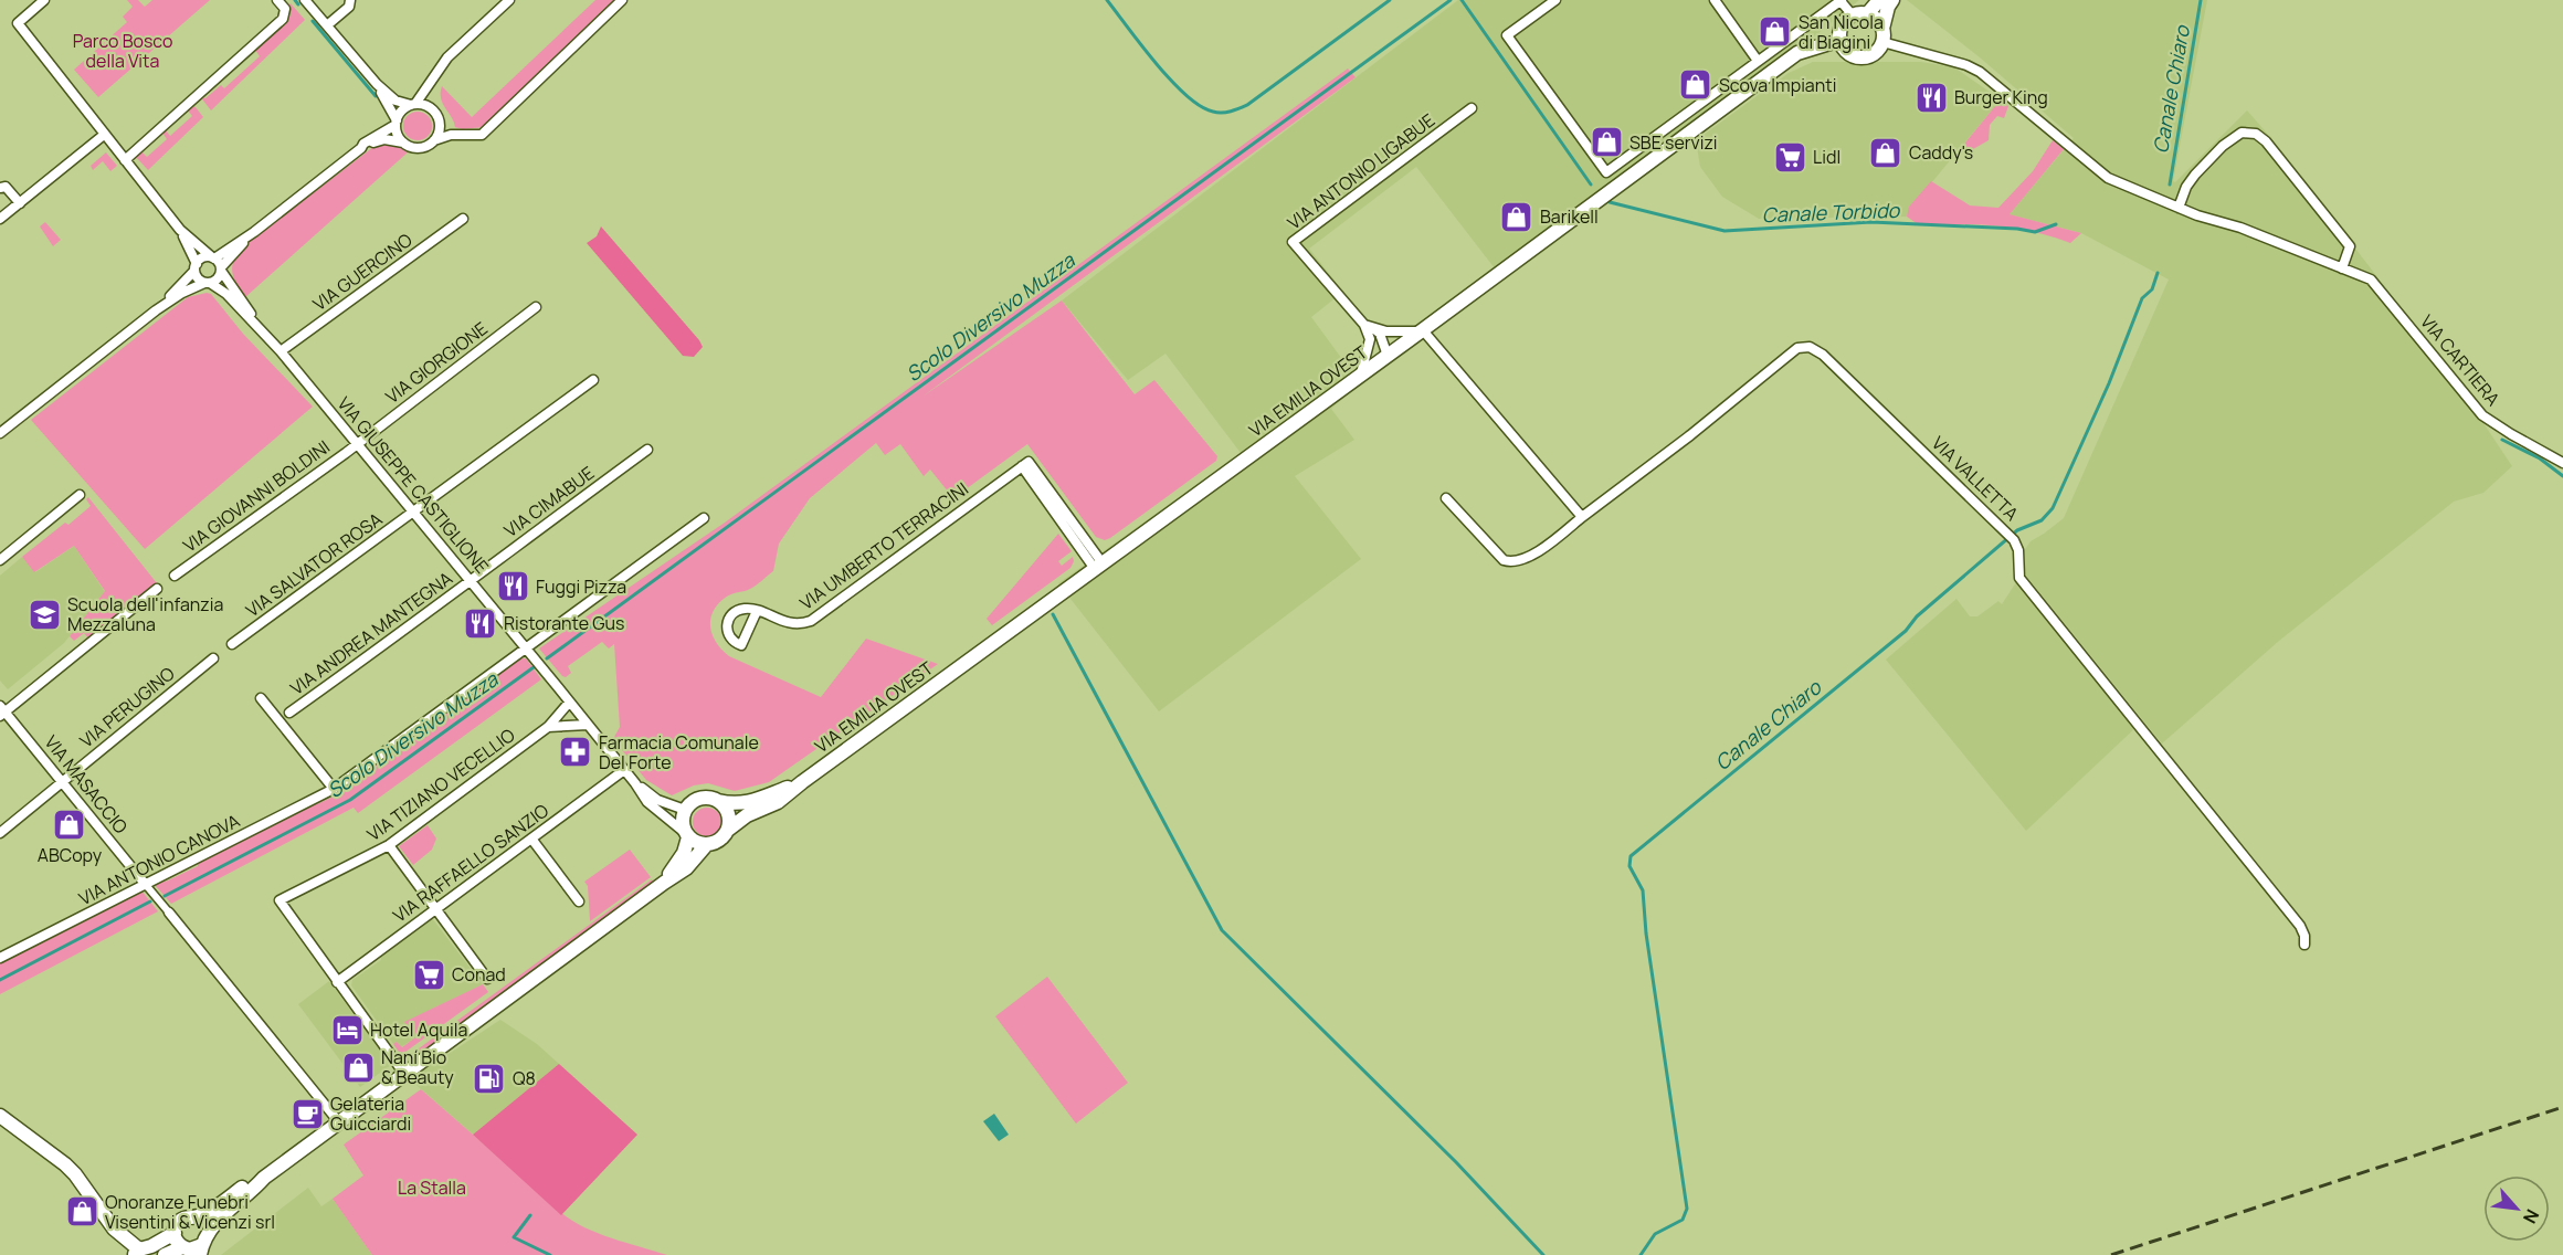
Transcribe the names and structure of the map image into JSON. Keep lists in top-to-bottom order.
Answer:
{
  "streets": {
    "main road": ["VIA EMILIA OVEST"],
    "street": [
      "VIA ANTONIO LIGABUE",
      "VIA GUERCINO",
      "VIA CARTIERA",
      "VIA GIORGIONE",
      "VIA VALLETTA",
      "VIA GIUSEPPE CASTIGLIONE",
      "VIA GIOVANNI BOLDINI",
      "VIA CIMABUE",
      "VIA UMBERTO TERRACINI",
      "VIA SALVATOR ROSA",
      "VIA ANDREA MANTEGNA",
      "VIA PERUGINO",
      "VIA MASACCIO",
      "VIA TIZIANO VECELLIO",
      "VIA ANTONIO CANOVA",
      "VIA RAFFAELLO SANZIO"
    ]
  },
  "crossings": [
    ["VIA ANTONIO LIGABUE", "VIA EMILIA OVEST"],
    ["VIA GUERCINO", "VIA GIUSEPPE CASTIGLIONE"],
    ["VIA CARTIERA", "VIA EMILIA OVEST"],
    ["VIA GIORGIONE", "VIA GIUSEPPE CASTIGLIONE"],
    ["VIA GIORGIONE", "VIA GIOVANNI BOLDINI"],
    ["VIA EMILIA OVEST", "VIA GIUSEPPE CASTIGLIONE"],
    ["VIA EMILIA OVEST", "VIA UMBERTO TERRACINI"],
    ["VIA GIUSEPPE CASTIGLIONE", "VIA GIOVANNI BOLDINI"],
    ["VIA GIUSEPPE CASTIGLIONE", "VIA CIMABUE"],
    ["VIA GIUSEPPE CASTIGLIONE", "VIA SALVATOR ROSA"],
    ["VIA GIUSEPPE CASTIGLIONE", "VIA ANDREA MANTEGNA"],
    ["VIA GIUSEPPE CASTIGLIONE", "VIA TIZIANO VECELLIO"],
    ["VIA GIUSEPPE CASTIGLIONE", "VIA ANTONIO CANOVA"],
    ["VIA GIUSEPPE CASTIGLIONE", "VIA RAFFAELLO SANZIO"],
    ["VIA CIMABUE", "VIA ANDREA MANTEGNA"],
    ["VIA PERUGINO", "VIA MASACCIO"],
    ["VIA MASACCIO", "VIA ANTONIO CANOVA"],
    ["VIA TIZIANO VECELLIO", "VIA RAFFAELLO SANZIO"]
  ],
  "water": ["Canale Chiaro", "Canale Torbido", "Scolo Diversivo Muzza"],
  "parks": ["Parco Bosco della Vita", "La Stalla"],
  "places": {
    "shop": [
      "San Nicola di Biagini",
      "Scova Impianti",
      "SBE servizi",
      "Caddy's",
      "Barikell",
      "ABCopy",
      "Naní Bio & Beauty",
      "Onoranze Funebri Visentini & Vicenzi srl"
    ],
    "restaurant": ["Burger King", "Fuggi Pizza", "Ristorante Gus"],
    "supermarket": ["Lidl", "Conad"],
    "school or university": ["Scuola dell'infanzia Mezzaluna"],
    "pharmacy": ["Farmacia Comunale Del Forte"],
    "hotel": ["Hotel Aquila"],
    "fuel station": ["Q8"],
    "cafe": ["Gelateria Guicciardi"]
  },
  "north": "bottom right"
}
